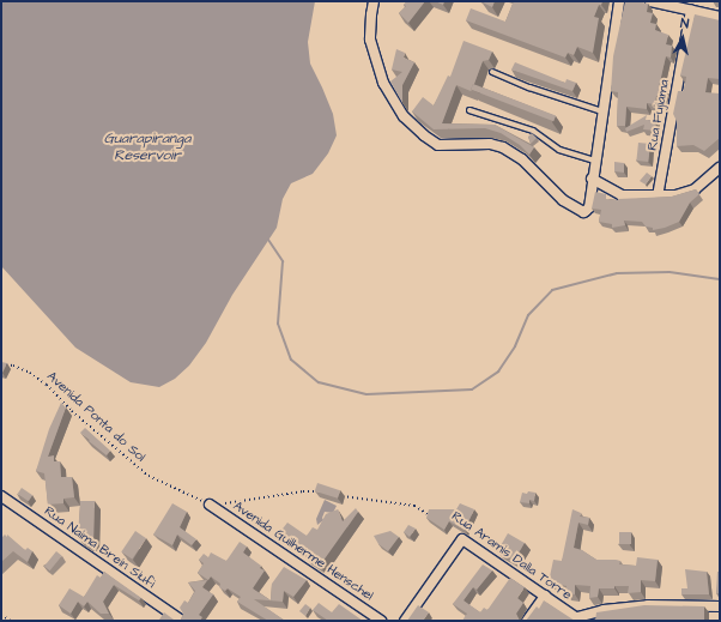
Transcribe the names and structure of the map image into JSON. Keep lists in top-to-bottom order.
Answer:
{
  "streets": {
    "street": [
      "Rua Fujiama",
      "Rua Naima Brein Siufi",
      "Avenida Guilherme Henschel",
      "Rua Aramis Dalla Torre"
    ],
    "path": ["Avenida Ponta do Sol"]
  },
  "crossings": [
    ["Avenida Ponta do Sol", "Avenida Guilherme Henschel"]
  ],
  "water": ["Guarapiranga Reservoir"],
  "north": "top"
}
